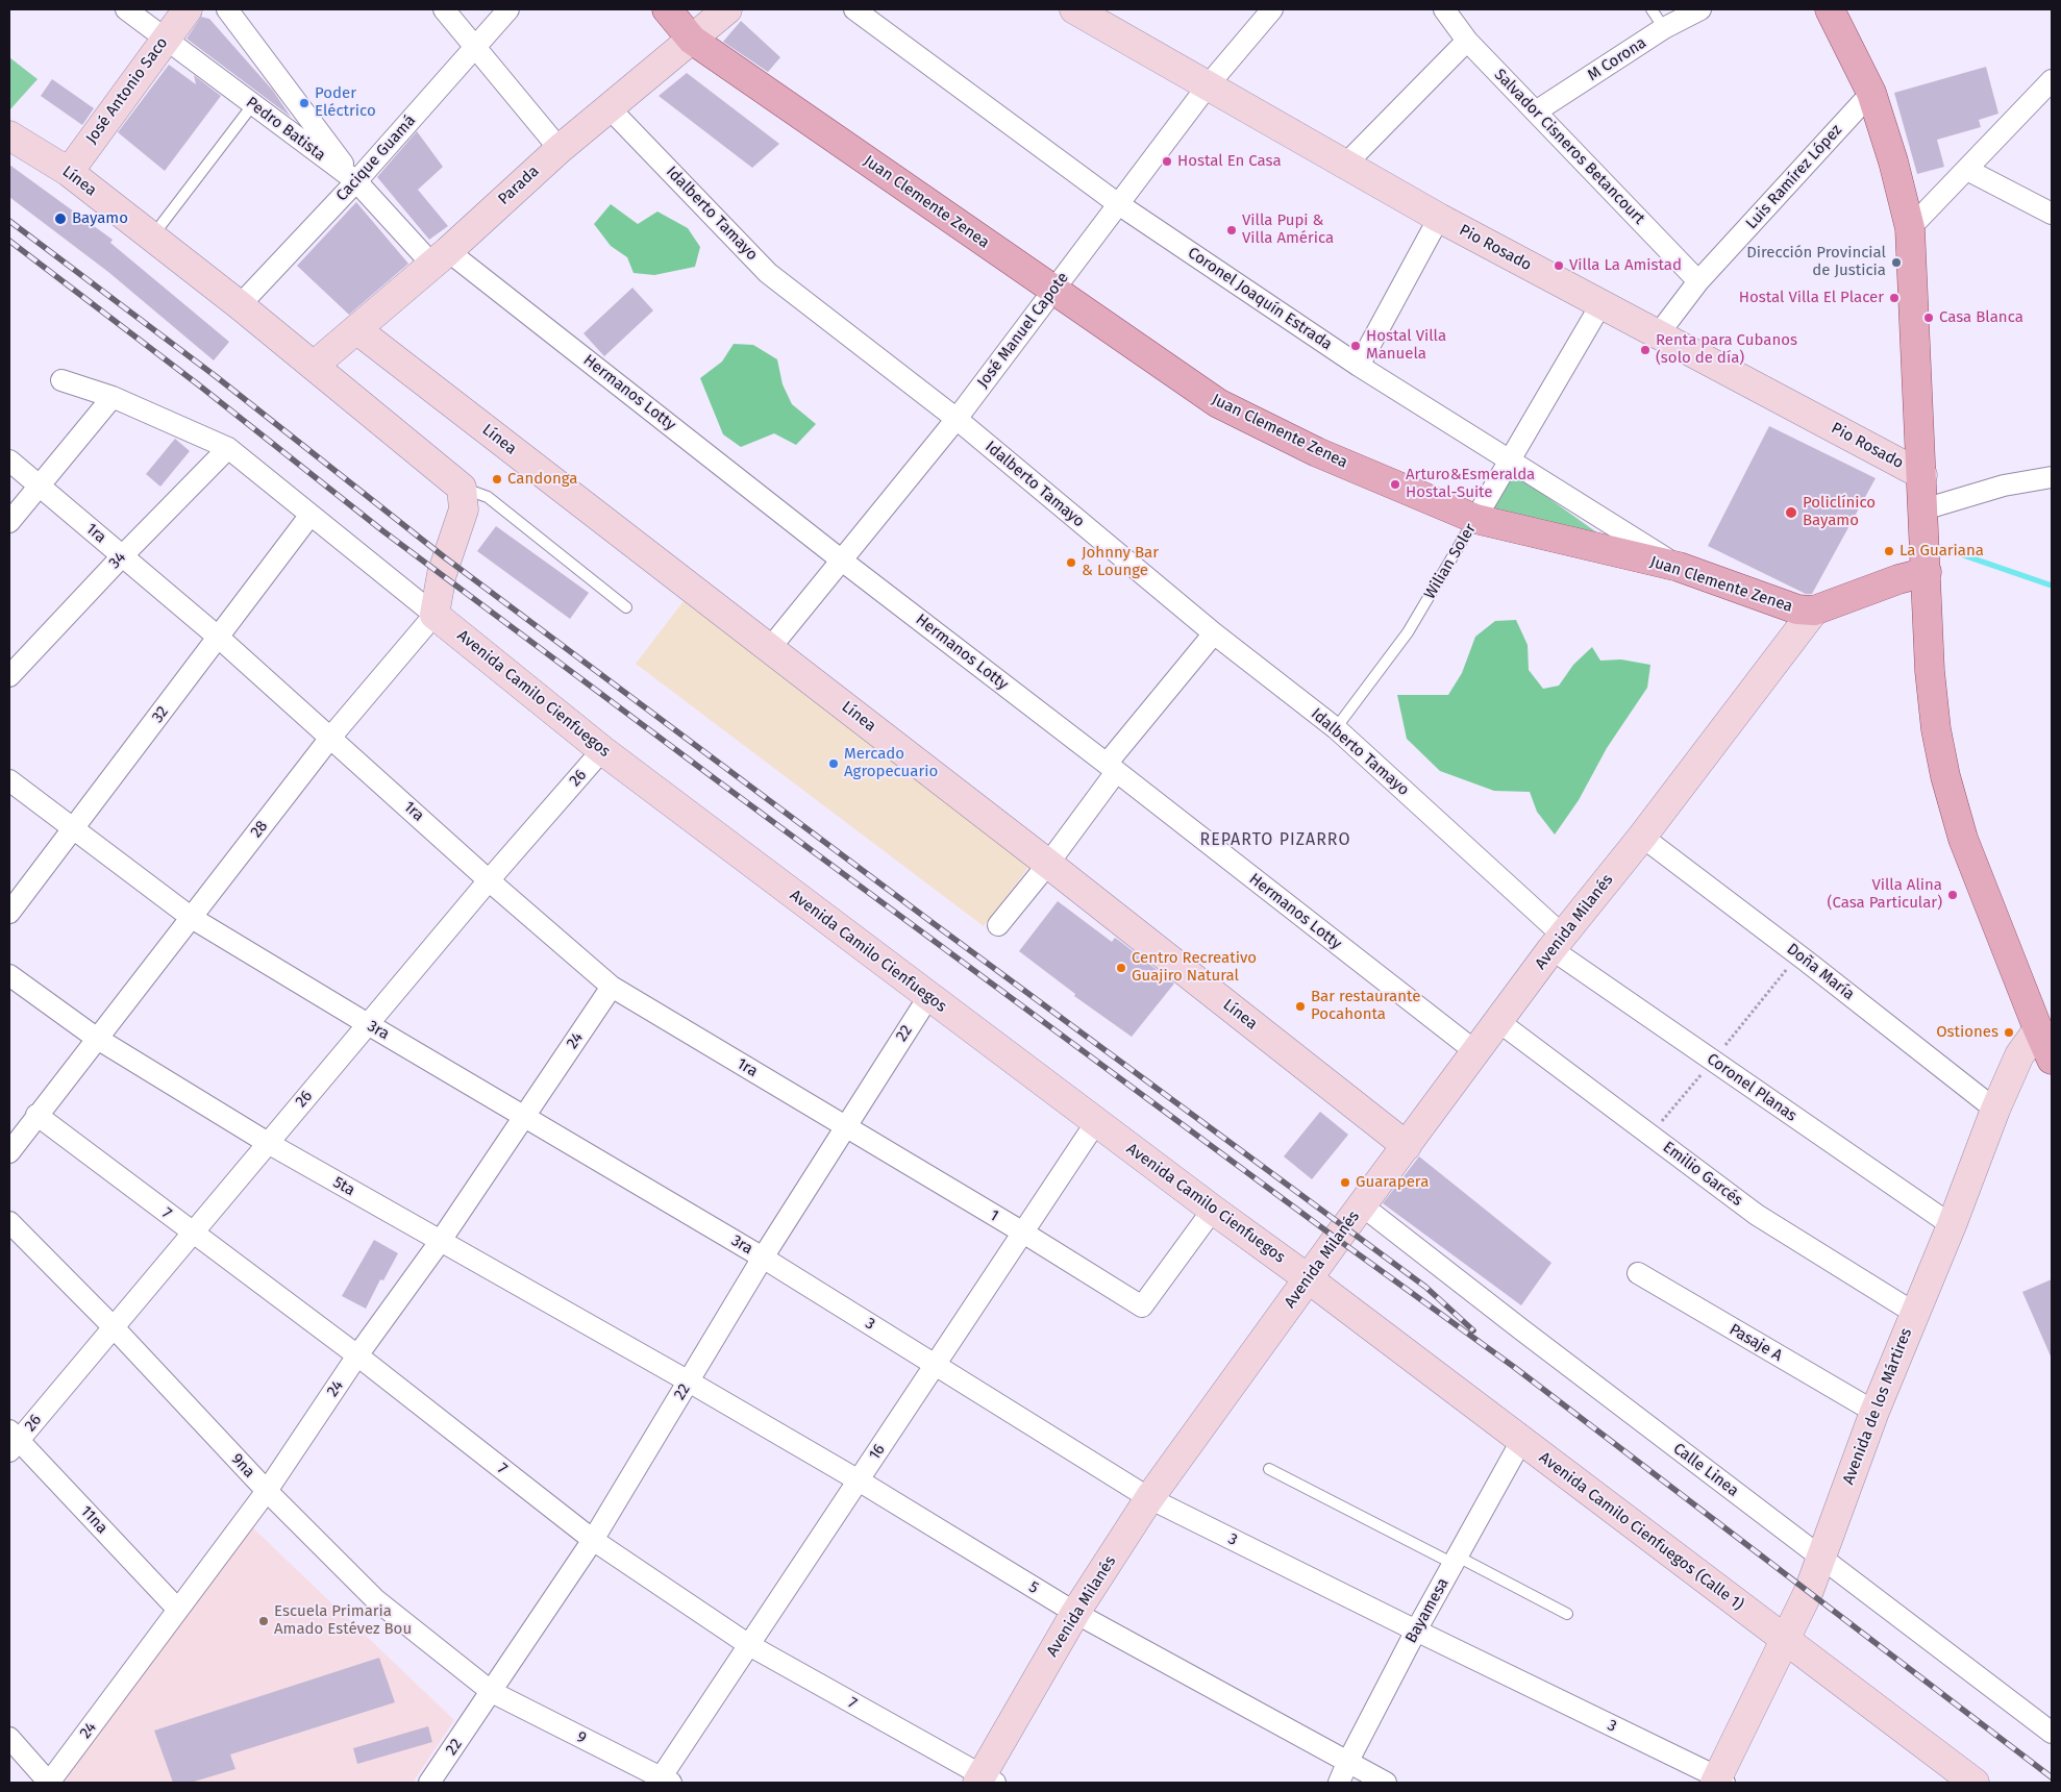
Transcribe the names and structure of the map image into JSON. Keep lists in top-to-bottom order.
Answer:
{
  "streets": {
    "main road": ["Juan Clemente Zenea"],
    "street": [
      "M Corona",
      "José Antonio Saco",
      "Pedro Batista",
      "Salvador Cisneros Betancourt",
      "Cacique Guamá",
      "Luis Ramírez López",
      "Línea",
      "Parada",
      "Idalberto Tamayo",
      "Pio Rosado",
      "Coronel Joaquín Estrada",
      "José Manuel Capote",
      "Hermanos Lotty",
      "1ra",
      "34",
      "Wilian Soler",
      "Avenida Camilo Cienfuegos",
      "32",
      "26",
      "28",
      "Avenida Milanés",
      "Doña María",
      "3ra",
      "22",
      "24",
      "Coronel Planas",
      "Emilio Garcés",
      "5ta",
      "7",
      "1",
      "3",
      "Pasaje A",
      "Avenida de los Mártires",
      "16",
      "9na",
      "Calle Linea",
      "11na",
      "Avenida Camilo Cienfuegos (Calle 1)",
      "5",
      "Bayamesa",
      "9"
    ]
  },
  "crossings": [
    ["M Corona", "Salvador Cisneros Betancourt"],
    ["José Antonio Saco", "Pedro Batista"],
    ["José Antonio Saco", "Línea"],
    ["Pedro Batista", "Cacique Guamá"],
    ["Pedro Batista", "Parada"],
    ["Pedro Batista", "Hermanos Lotty"],
    ["Salvador Cisneros Betancourt", "Luis Ramírez López"],
    ["Cacique Guamá", "Línea"],
    ["Luis Ramírez López", "Pio Rosado"],
    ["Línea", "Parada"],
    ["Línea", "José Manuel Capote"],
    ["Línea", "Avenida Milanés"],
    ["Parada", "Juan Clemente Zenea"],
    ["Parada", "Idalberto Tamayo"],
    ["Parada", "Hermanos Lotty"],
    ["Juan Clemente Zenea", "Coronel Joaquín Estrada"],
    ["Juan Clemente Zenea", "José Manuel Capote"],
    ["Juan Clemente Zenea", "Wilian Soler"],
    ["Juan Clemente Zenea", "Avenida Milanés"],
    ["Idalberto Tamayo", "José Manuel Capote"],
    ["Idalberto Tamayo", "Wilian Soler"],
    ["Idalberto Tamayo", "Avenida Milanés"],
    ["Idalberto Tamayo", "Coronel Planas"],
    ["Pio Rosado", "José Manuel Capote"],
    ["Pio Rosado", "Wilian Soler"],
    ["Coronel Joaquín Estrada", "José Manuel Capote"],
    ["Coronel Joaquín Estrada", "Wilian Soler"],
    ["José Manuel Capote", "Hermanos Lotty"],
    ["Hermanos Lotty", "Avenida Milanés"],
    ["1ra", "34"],
    ["1ra", "32"],
    ["1ra", "26"],
    ["1ra", "28"],
    ["1ra", "22"],
    ["1ra", "24"],
    ["1ra", "1"],
    ["Avenida Camilo Cienfuegos", "26"],
    ["Avenida Camilo Cienfuegos", "28"],
    ["Avenida Camilo Cienfuegos", "Avenida Milanés"],
    ["Avenida Camilo Cienfuegos", "22"],
    ["Avenida Camilo Cienfuegos", "1"],
    ["Avenida Camilo Cienfuegos", "16"],
    ["Avenida Camilo Cienfuegos", "Avenida Camilo Cienfuegos (Calle 1)"],
    ["32", "3ra"],
    ["26", "3ra"],
    ["26", "5ta"],
    ["26", "7"],
    ["26", "9na"],
    ["26", "11na"],
    ["28", "3ra"],
    ["28", "5ta"],
    ["28", "7"],
    ["Avenida Milanés", "Doña María"],
    ["Avenida Milanés", "Coronel Planas"],
    ["Avenida Milanés", "Emilio Garcés"],
    ["Avenida Milanés", "7"],
    ["Avenida Milanés", "3"],
    ["Avenida Milanés", "Calle Linea"],
    ["Avenida Milanés", "Avenida Camilo Cienfuegos (Calle 1)"],
    ["Avenida Milanés", "5"],
    ["Doña María", "Avenida de los Mártires"],
    ["3ra", "22"],
    ["3ra", "24"],
    ["3ra", "3"],
    ["22", "5ta"],
    ["22", "7"],
    ["22", "1"],
    ["22", "3"],
    ["22", "9na"],
    ["22", "5"],
    ["22", "9"],
    ["24", "5ta"],
    ["24", "7"],
    ["24", "9na"],
    ["24", "11na"],
    ["Coronel Planas", "Avenida de los Mártires"],
    ["Emilio Garcés", "Avenida de los Mártires"],
    ["5ta", "5"],
    ["7", "16"],
    ["1", "16"],
    ["3", "Avenida de los Mártires"],
    ["3", "16"],
    ["3", "Bayamesa"],
    ["Pasaje A", "Avenida de los Mártires"],
    ["Avenida de los Mártires", "Calle Linea"],
    ["Avenida de los Mártires", "Avenida Camilo Cienfuegos (Calle 1)"],
    ["16", "5"],
    ["16", "9"],
    ["9na", "9"],
    ["Avenida Camilo Cienfuegos (Calle 1)", "Bayamesa"],
    ["5", "Bayamesa"]
  ],
  "districts": ["REPARTO PIZARRO"],
  "places": [
    "Poder Eléctrico",
    "Hostal En Casa",
    "Bayamo",
    "Villa Pupi & Villa América",
    "Dirección Provincial de Justicia",
    "Villa La Amistad",
    "Hostal Villa El Placer",
    "Casa Blanca",
    "Hostal Villa Manuela",
    "Renta para Cubanos (solo de día)",
    "Candonga",
    "Arturo&Esmeralda Hostal-Suite",
    "Policlínico Bayamo",
    "La Guariana",
    "Johnny Bar & Lounge",
    "Mercado Agropecuario",
    "Villa Alina (Casa Particular)",
    "Centro Recreativo Guajiro Natural",
    "Bar restaurante Pocahonta",
    "Ostiones",
    "Guarapera",
    "Escuela Primaria Amado Estévez Bou"
  ]
}
